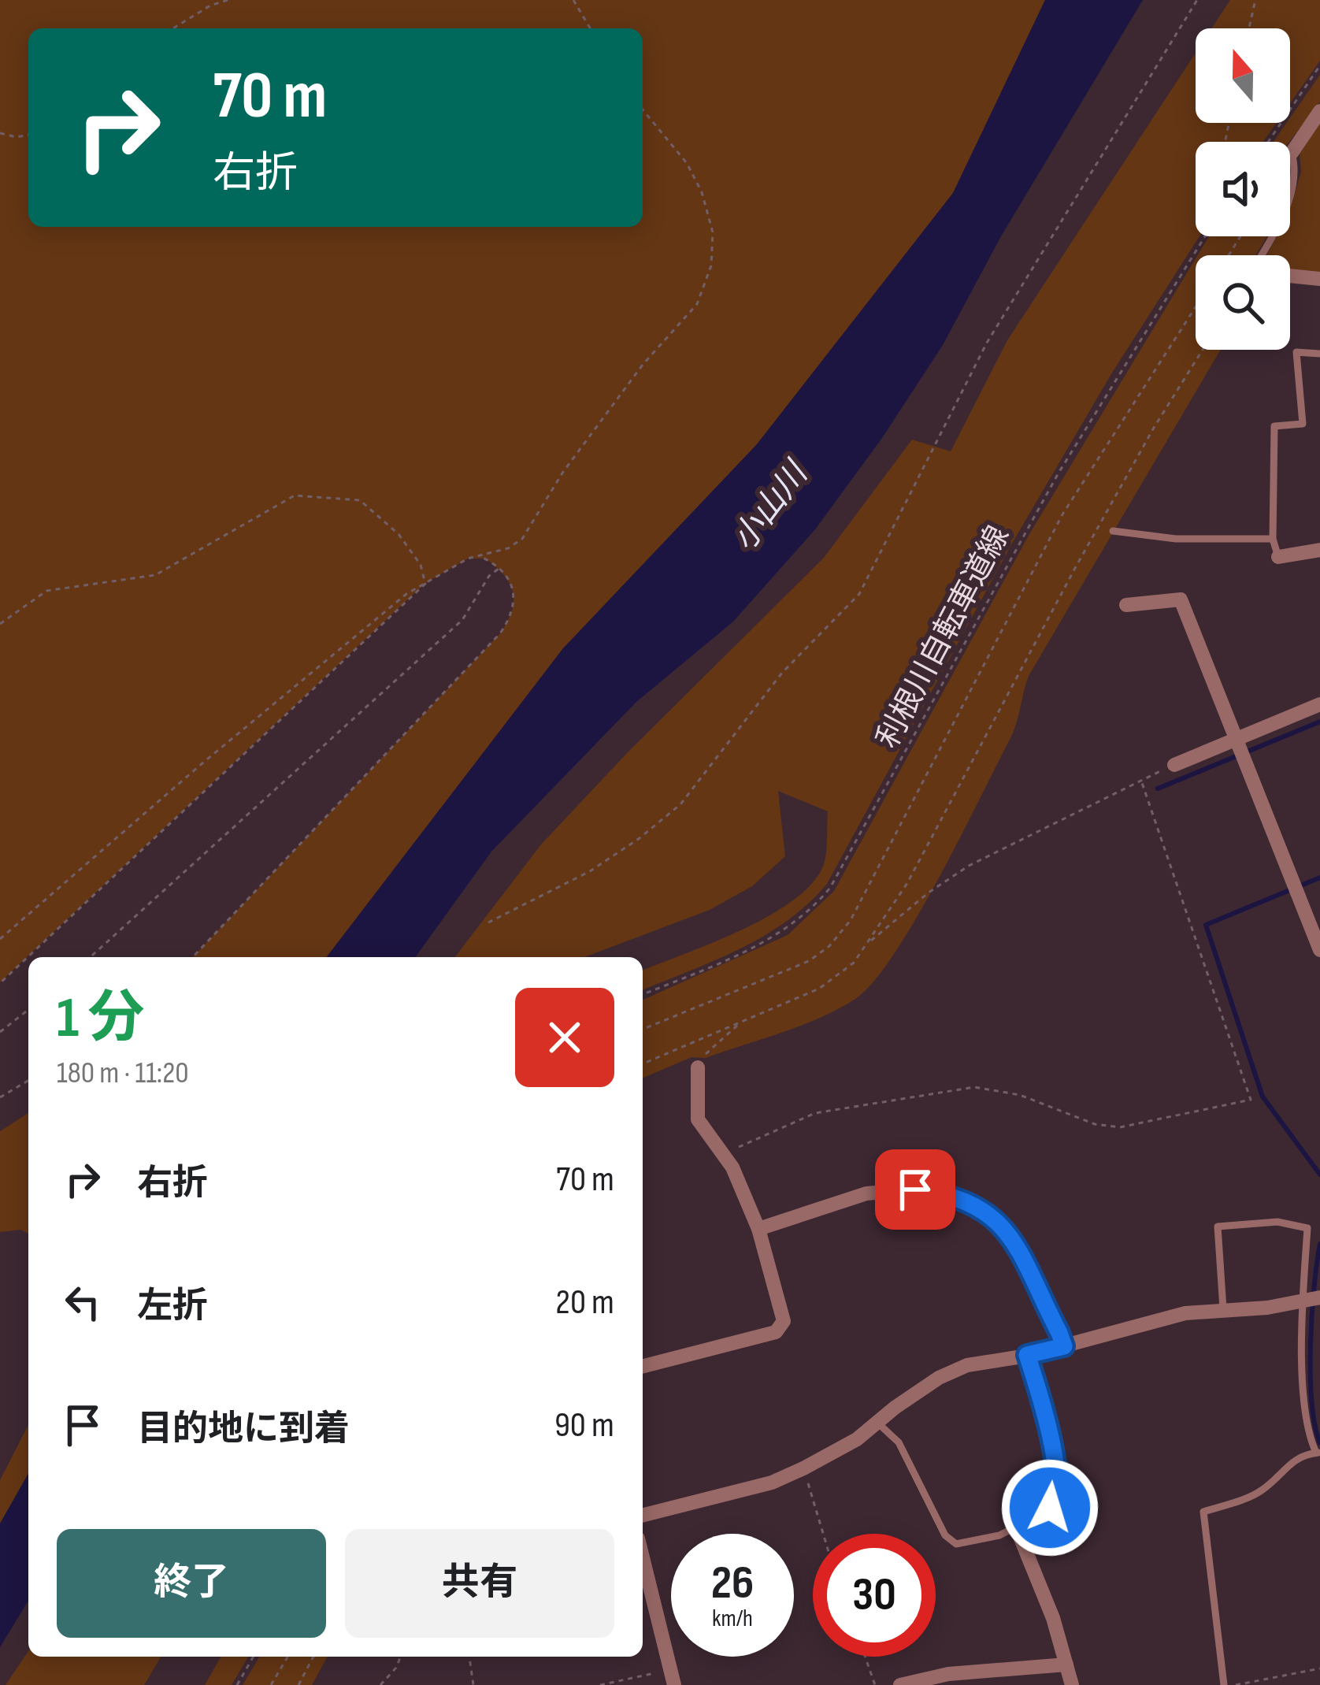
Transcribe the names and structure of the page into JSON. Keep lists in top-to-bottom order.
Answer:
{
  "streets": {
    "path": ["利根川自転車道線"]
  },
  "water": ["小山川"],
  "north": "top",
  "page": {
    "turn": ["70 m", "右折"],
    "heading": ["1 分", "180 m · 11:20"],
    "list": [
      {
        "name": "右折",
        "value": "70 m"
      },
      {
        "name": "左折",
        "value": "20 m"
      },
      {
        "name": "目的地に到着",
        "value": "90 m"
      }
    ],
    "buttons": ["終了", "共有"],
    "speed": "26 km/h",
    "limit": "30"
  }
}
